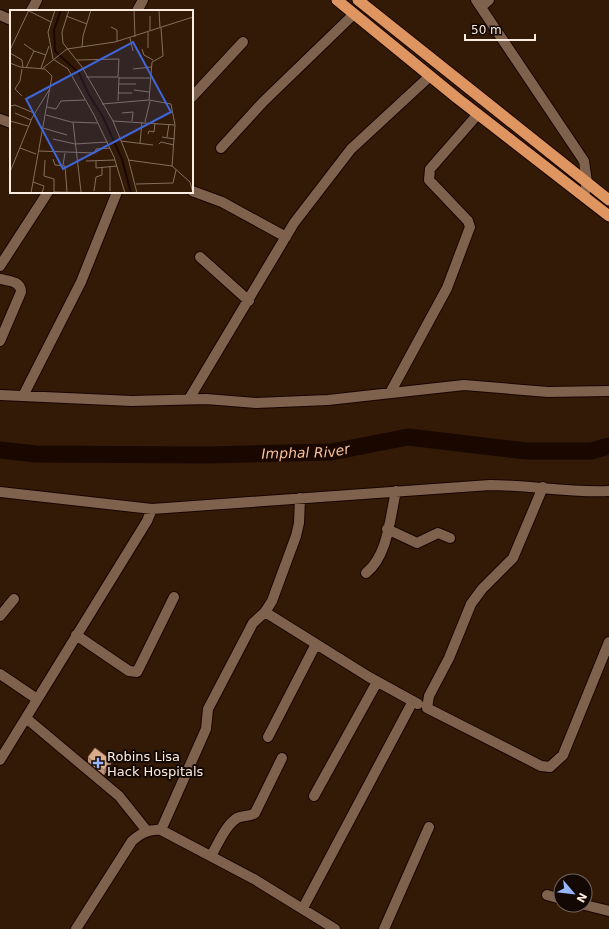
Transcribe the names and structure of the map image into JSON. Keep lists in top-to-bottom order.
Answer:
{
  "water": ["Imphal River"],
  "places": {
    "health": ["Robins Lisa Hack Hospitals"]
  },
  "scale_bar": "50 m",
  "north": "bottom right"
}
